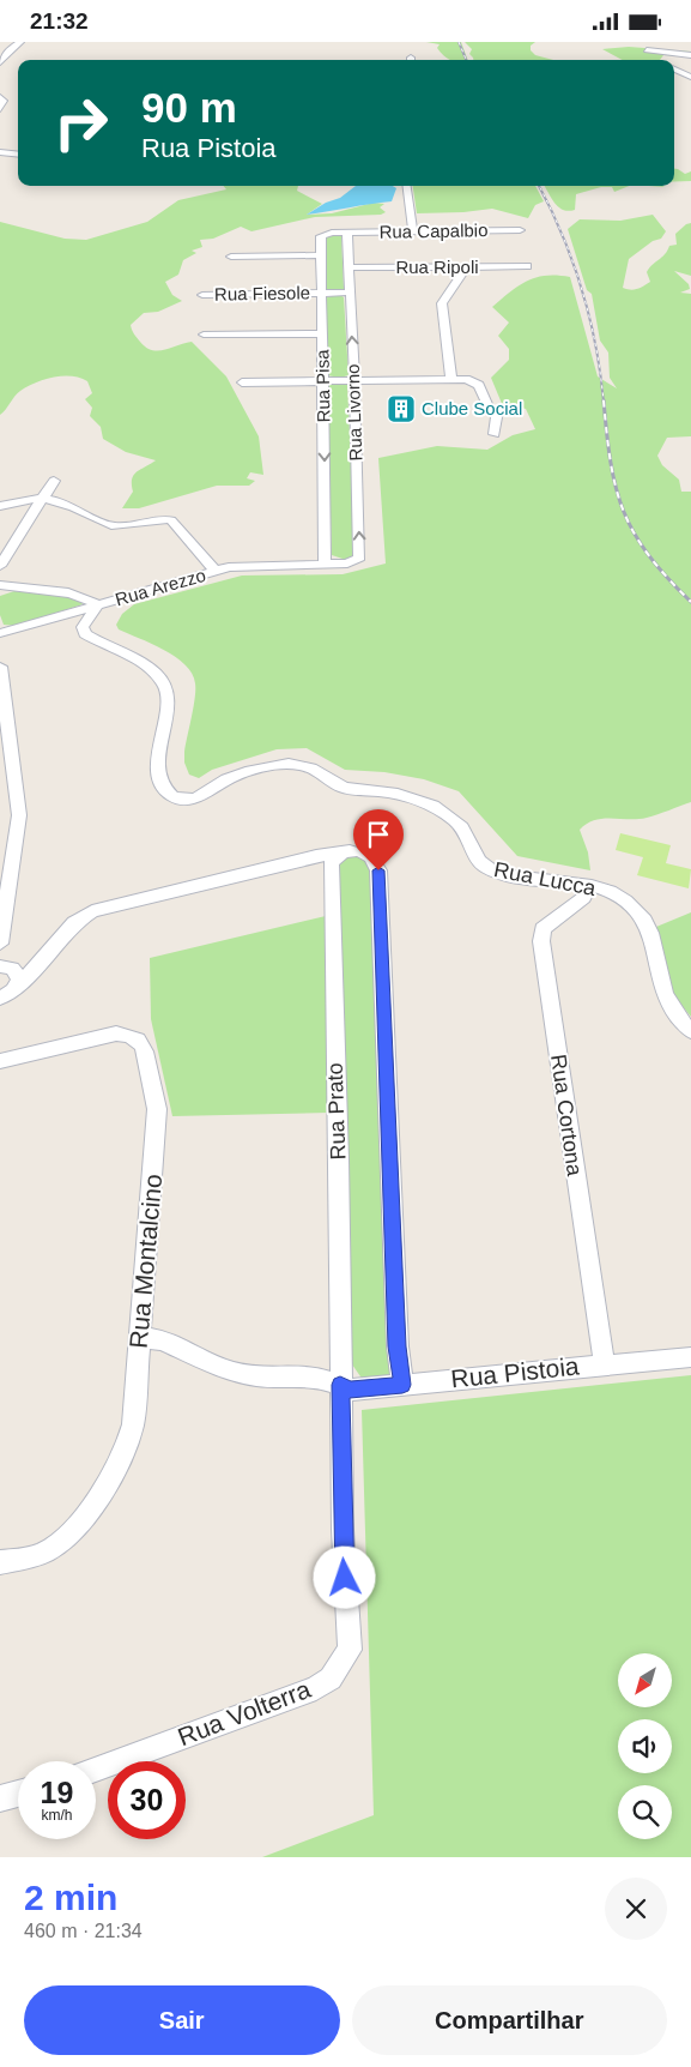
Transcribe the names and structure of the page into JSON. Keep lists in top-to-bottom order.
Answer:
{
  "streets": {
    "street": [
      "Rua Capalbio",
      "Rua Ripoli",
      "Rua Fiesole",
      "Rua Pisa",
      "Rua Livorno",
      "Rua Arezzo",
      "Rua Lucca",
      "Rua Prato",
      "Rua Cortona",
      "Rua Montalcino",
      "Rua Pistoia",
      "Rua Volterra"
    ]
  },
  "crossings": [
    ["Rua Capalbio", "Rua Pisa"],
    ["Rua Capalbio", "Rua Livorno"],
    ["Rua Ripoli", "Rua Livorno"],
    ["Rua Fiesole", "Rua Pisa"],
    ["Rua Fiesole", "Rua Livorno"],
    ["Rua Pisa", "Rua Livorno"],
    ["Rua Pisa", "Rua Arezzo"],
    ["Rua Livorno", "Rua Arezzo"],
    ["Rua Arezzo", "Rua Lucca"],
    ["Rua Lucca", "Rua Cortona"],
    ["Rua Prato", "Rua Pistoia"],
    ["Rua Prato", "Rua Volterra"],
    ["Rua Cortona", "Rua Pistoia"],
    ["Rua Montalcino", "Rua Pistoia"],
    ["Rua Pistoia", "Rua Volterra"]
  ],
  "one_way": ["Rua Pisa"],
  "places": {
    "building": ["Clube Social"]
  },
  "north": "bottom left",
  "page": {
    "status": "21:32",
    "turn": ["90 m", "Rua Pistoia"],
    "speed": "19 km/h",
    "limit": "30",
    "heading": ["2 min", "460 m · 21:34"],
    "buttons": ["Sair", "Compartilhar"]
  }
}
